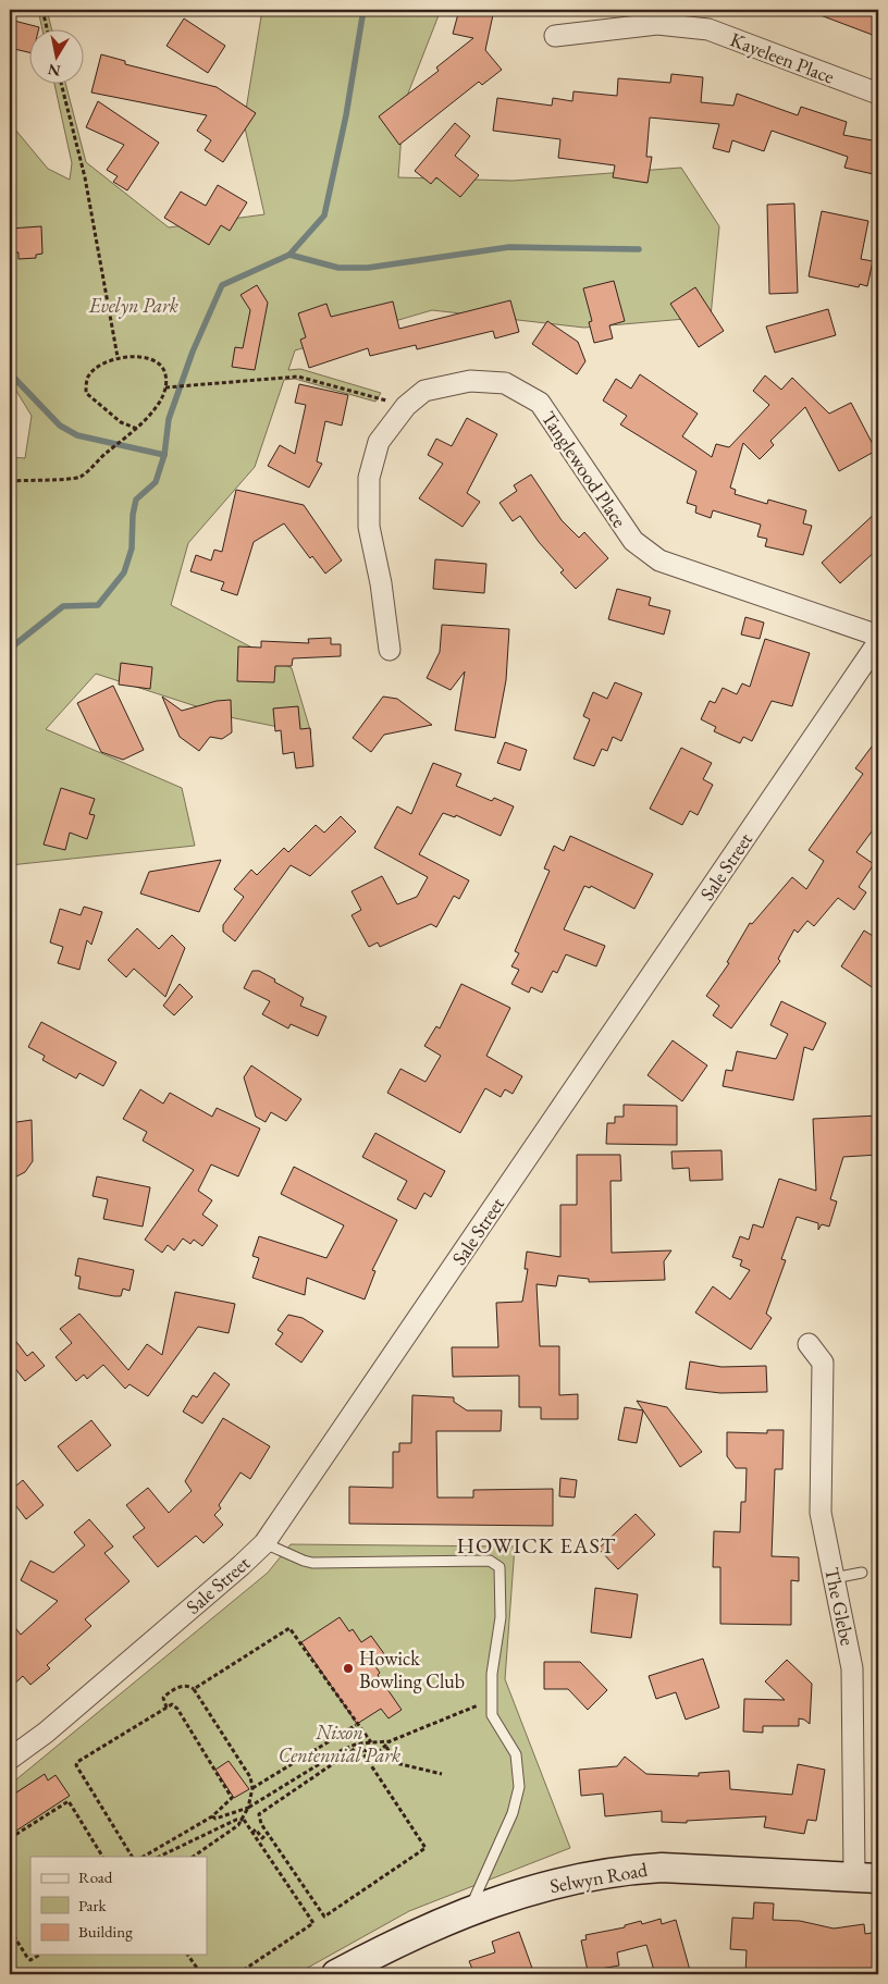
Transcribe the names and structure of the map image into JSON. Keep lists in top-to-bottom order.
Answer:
{
  "streets": {
    "street": [
      "Kayeleen Place",
      "Tanglewood Place",
      "Sale Street",
      "The Glebe",
      "Selwyn Road"
    ]
  },
  "crossings": [
    ["The Glebe", "Selwyn Road"]
  ],
  "districts": ["HOWICK EAST"],
  "parks": ["Evelyn Park", "Nixon Centennial Park"],
  "places": ["Howick Bowling Club"],
  "legend": ["Road", "Park", "Building"],
  "north": "bottom"
}
